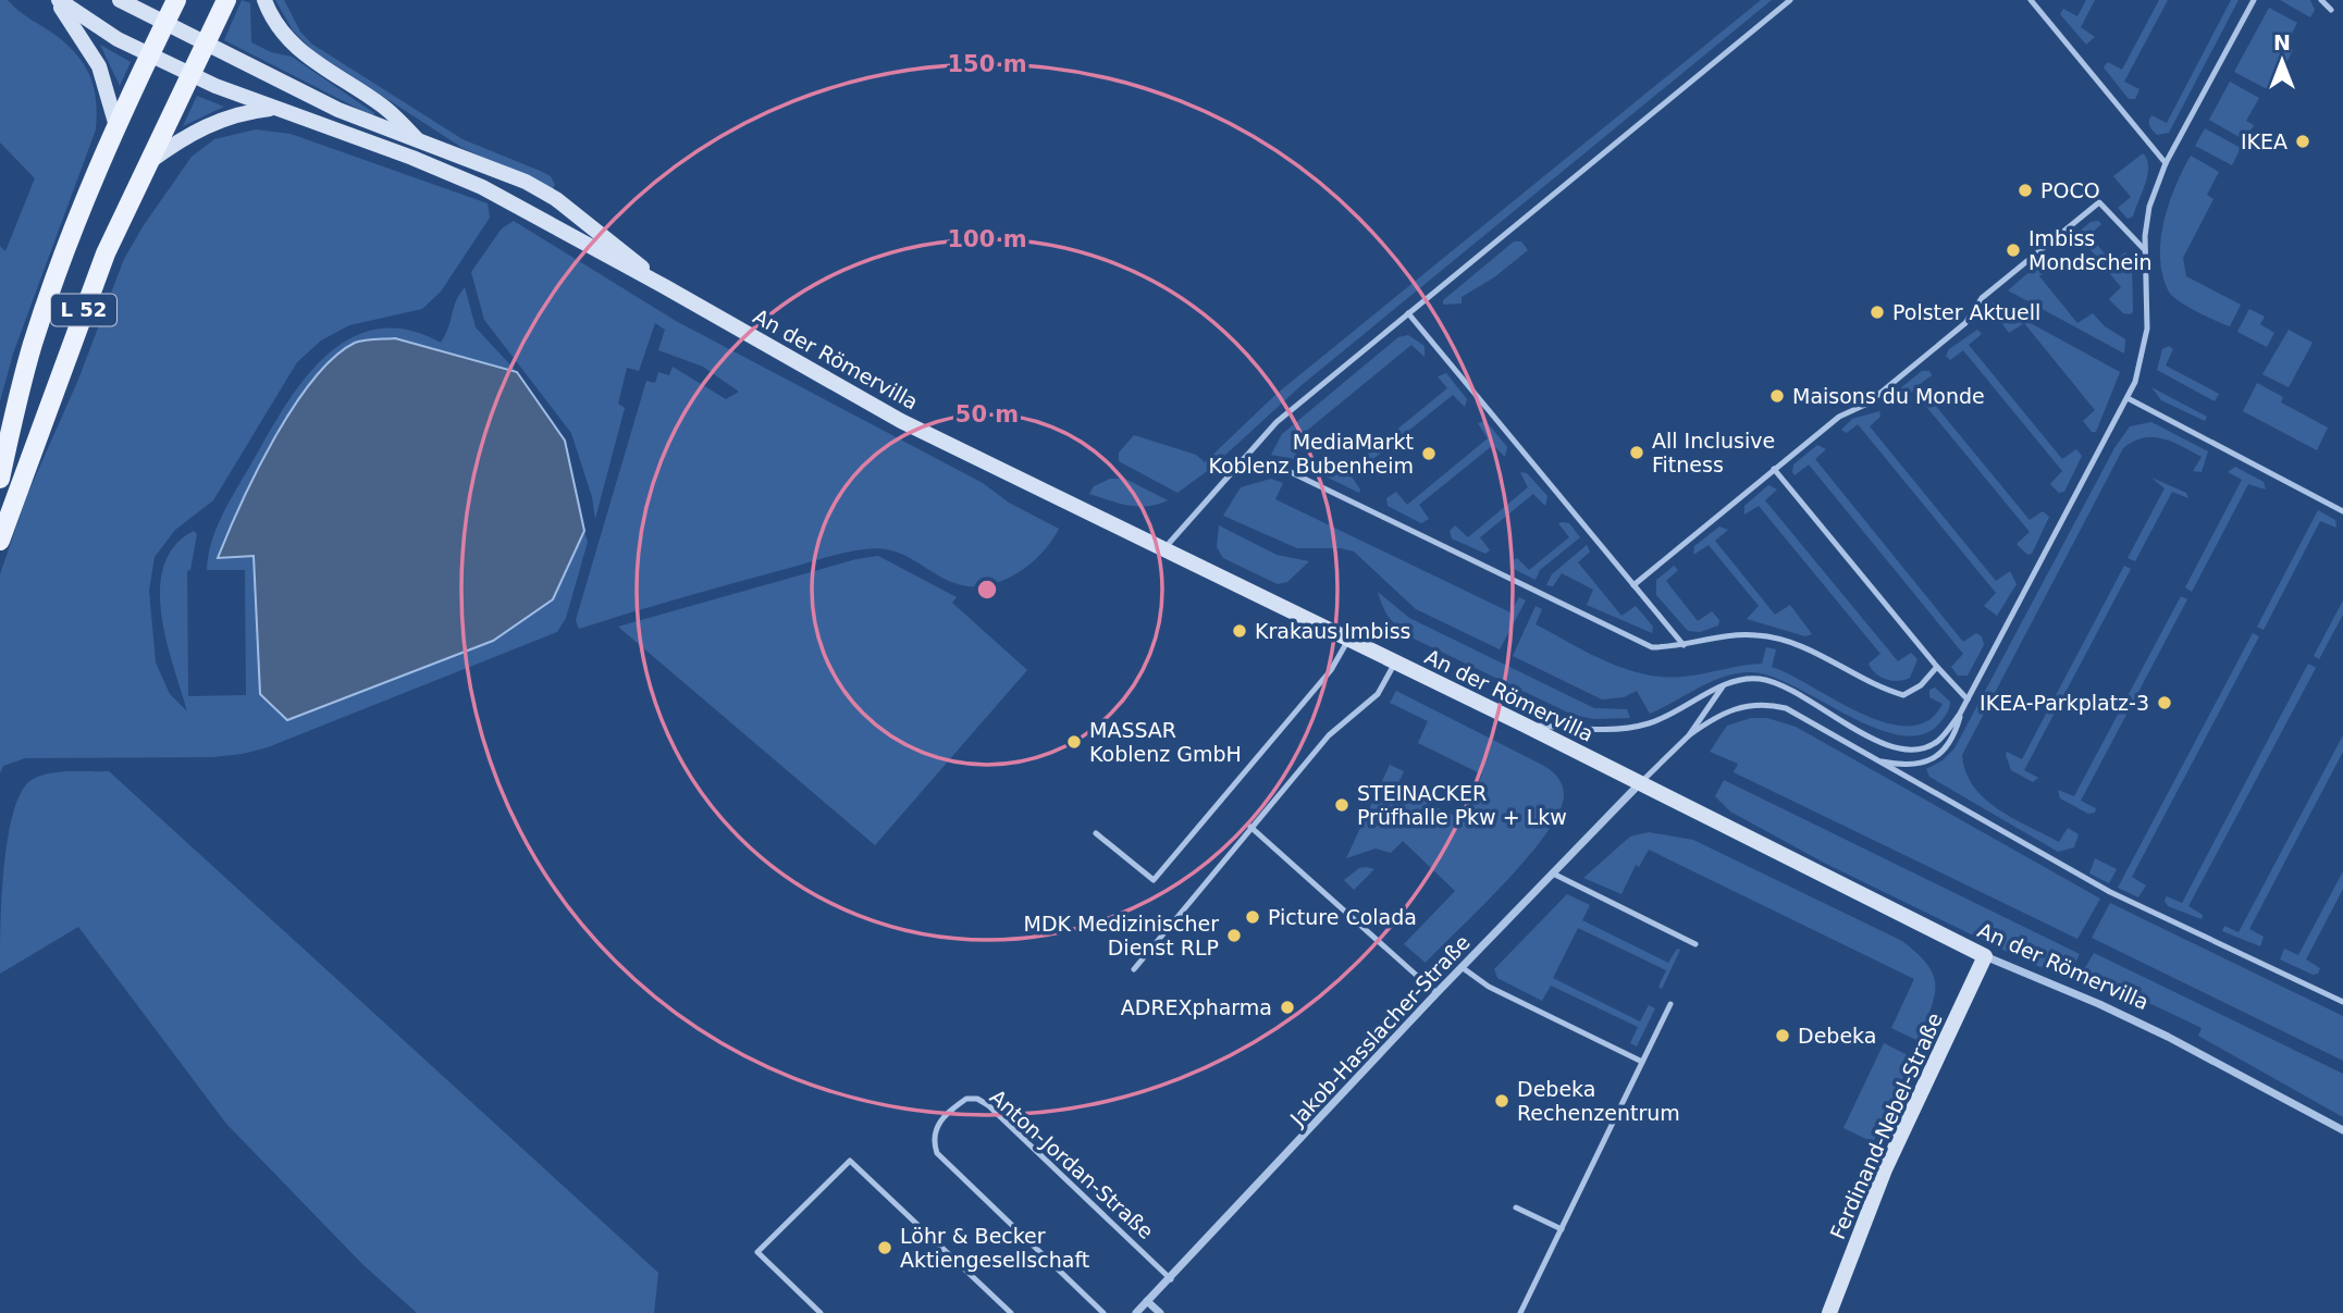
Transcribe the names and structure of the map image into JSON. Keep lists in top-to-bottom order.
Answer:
{
  "streets": {
    "main road": ["L 52"],
    "street": ["An der Römervilla", "Jakob-Hasslacher-Straße", "Ferdinand-Nebel-Straße"],
    "lane": ["Anton-Jordan-Straße"]
  },
  "crossings": [
    ["L 52", "An der Römervilla"],
    ["An der Römervilla", "Jakob-Hasslacher-Straße"],
    ["An der Römervilla", "Ferdinand-Nebel-Straße"],
    ["Jakob-Hasslacher-Straße", "Anton-Jordan-Straße"]
  ],
  "places": [
    "IKEA",
    "POCO",
    "Imbiss Mondschein",
    "Polster Aktuell",
    "Maisons du Monde",
    "All Inclusive Fitness",
    "MediaMarkt Koblenz Bubenheim",
    "Krakaus Imbiss",
    "IKEA-Parkplatz-3",
    "MASSAR Koblenz GmbH",
    "STEINACKER Prüfhalle Pkw + Lkw",
    "Picture Colada",
    "MDK Medizinischer Dienst RLP",
    "ADREXpharma",
    "Debeka",
    "Debeka Rechenzentrum",
    "Löhr & Becker Aktiengesellschaft"
  ],
  "north": "top",
  "rings": ["150 m", "100 m", "50 m"]
}
